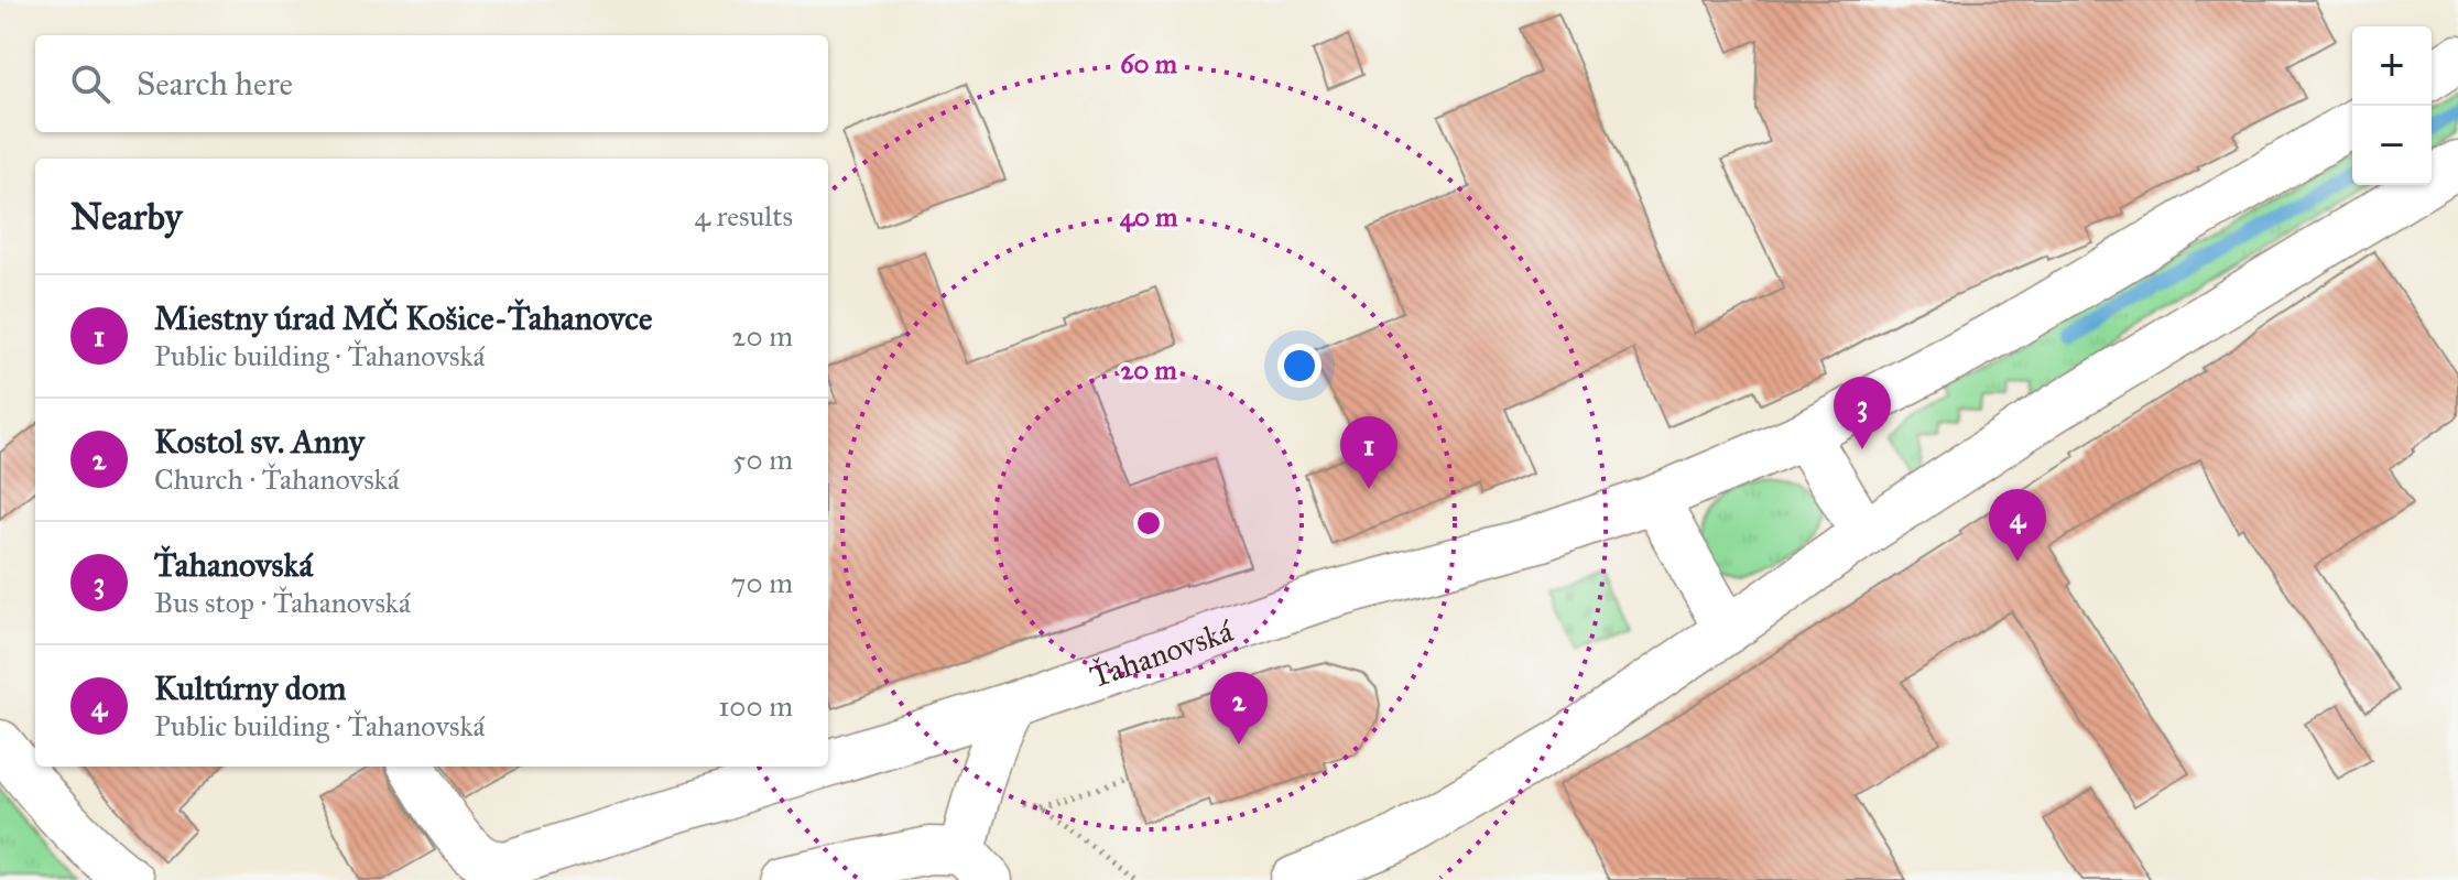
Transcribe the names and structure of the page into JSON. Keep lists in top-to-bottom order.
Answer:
{
  "streets": {
    "street": ["Ťahanovská"]
  },
  "page": {
    "map_buttons": ["+", "−"],
    "search": "Search here",
    "heading": ["Nearby", "4 results"],
    "list": [
      {
        "mark": "1",
        "name": "Miestny úrad MČ Košice-Ťahanovce",
        "note": "Public building · Ťahanovská",
        "value": "20 m"
      },
      {
        "mark": "2",
        "name": "Kostol sv. Anny",
        "note": "Church · Ťahanovská",
        "value": "50 m"
      },
      {
        "mark": "3",
        "name": "Ťahanovská",
        "note": "Bus stop · Ťahanovská",
        "value": "70 m"
      },
      {
        "mark": "4",
        "name": "Kultúrny dom",
        "note": "Public building · Ťahanovská",
        "value": "100 m"
      }
    ],
    "pins": [
      "3",
      "1",
      "4",
      "2"
    ]
  },
  "rings": ["60 m", "40 m", "20 m"]
}
